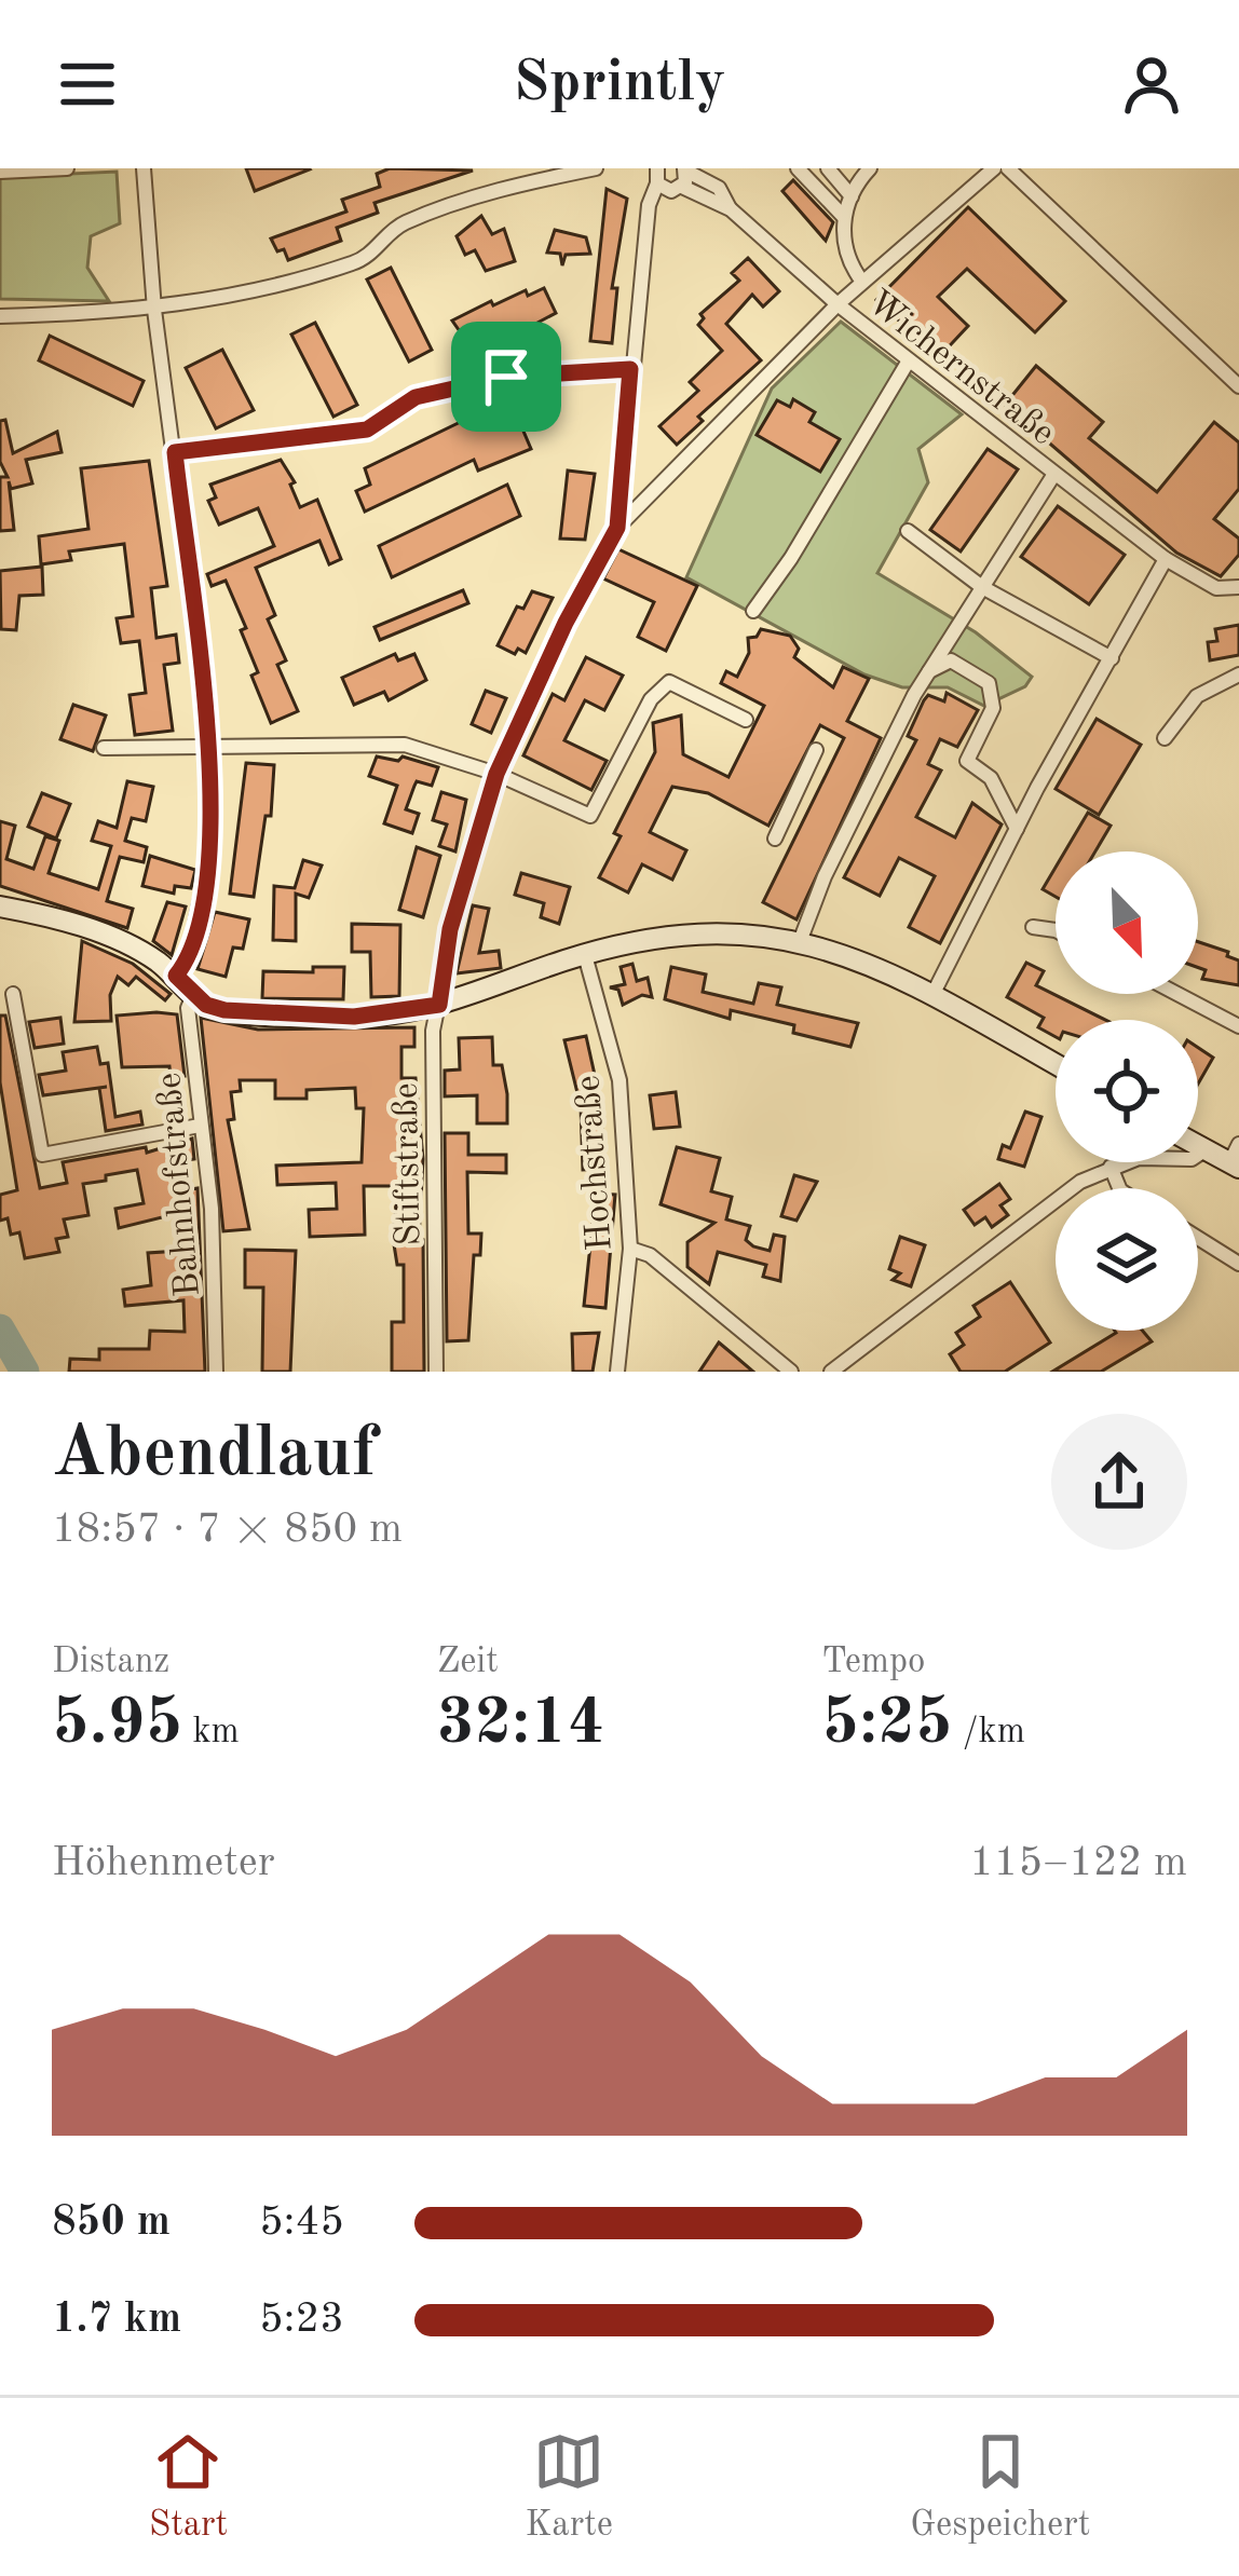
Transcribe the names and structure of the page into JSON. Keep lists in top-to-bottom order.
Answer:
{
  "streets": {
    "street": [
      "Wichernstraße",
      "Hochstraße",
      "Stiftstraße",
      "Bahnhofstraße"
    ]
  },
  "north": "bottom right",
  "page": {
    "header": "Sprintly",
    "heading": ["Abendlauf", "18:57 · 7 × 850 m"],
    "stats": [
      ["Distanz", "5.95 km"],
      ["Zeit", "32:14"],
      ["Tempo", "5:25 /km"]
    ],
    "chart": ["Höhenmeter", "115–122 m"],
    "list": [
      {
        "name": "850 m",
        "note": "5:45"
      },
      {
        "name": "1.7 km",
        "note": "5:23"
      }
    ],
    "tabs": ["Start", "Karte", "Gespeichert"]
  }
}
